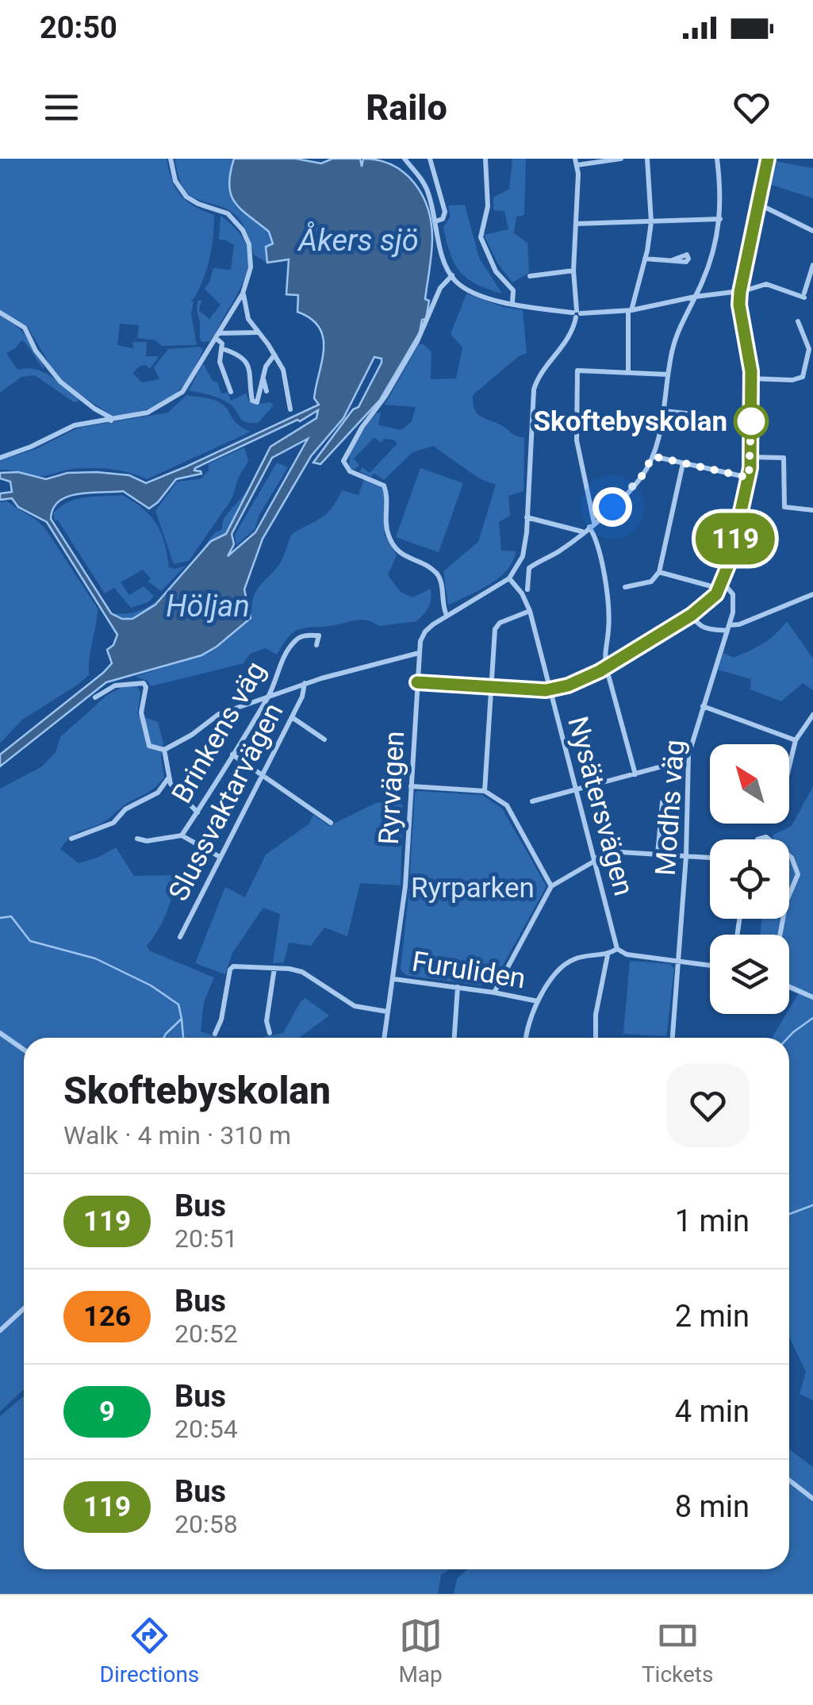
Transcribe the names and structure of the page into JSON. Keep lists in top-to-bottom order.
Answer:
{
  "streets": {
    "street": [
      "Brinkens väg",
      "Ryrvägen",
      "Slussvaktarvägen",
      "Nysätersvägen",
      "Modhs väg",
      "Furuliden"
    ]
  },
  "crossings": [
    ["Ryrvägen", "Nysätersvägen"],
    ["Ryrvägen", "Furuliden"]
  ],
  "water": ["Åkers sjö", "Höljan"],
  "parks": ["Ryrparken"],
  "places": ["Skoftebyskolan"],
  "lines": ["bus line 119"],
  "north": "top left",
  "page": {
    "status": "20:50",
    "header": "Railo",
    "on_map": "119",
    "heading": ["Skoftebyskolan", "Walk · 4 min · 310 m"],
    "list": [
      {
        "mark": "119",
        "name": "Bus",
        "note": "20:51",
        "value": "1 min"
      },
      {
        "mark": "126",
        "name": "Bus",
        "note": "20:52",
        "value": "2 min"
      },
      {
        "mark": "9",
        "name": "Bus",
        "note": "20:54",
        "value": "4 min"
      },
      {
        "mark": "119",
        "name": "Bus",
        "note": "20:58",
        "value": "8 min"
      }
    ],
    "tabs": ["Directions", "Map", "Tickets"]
  }
}
